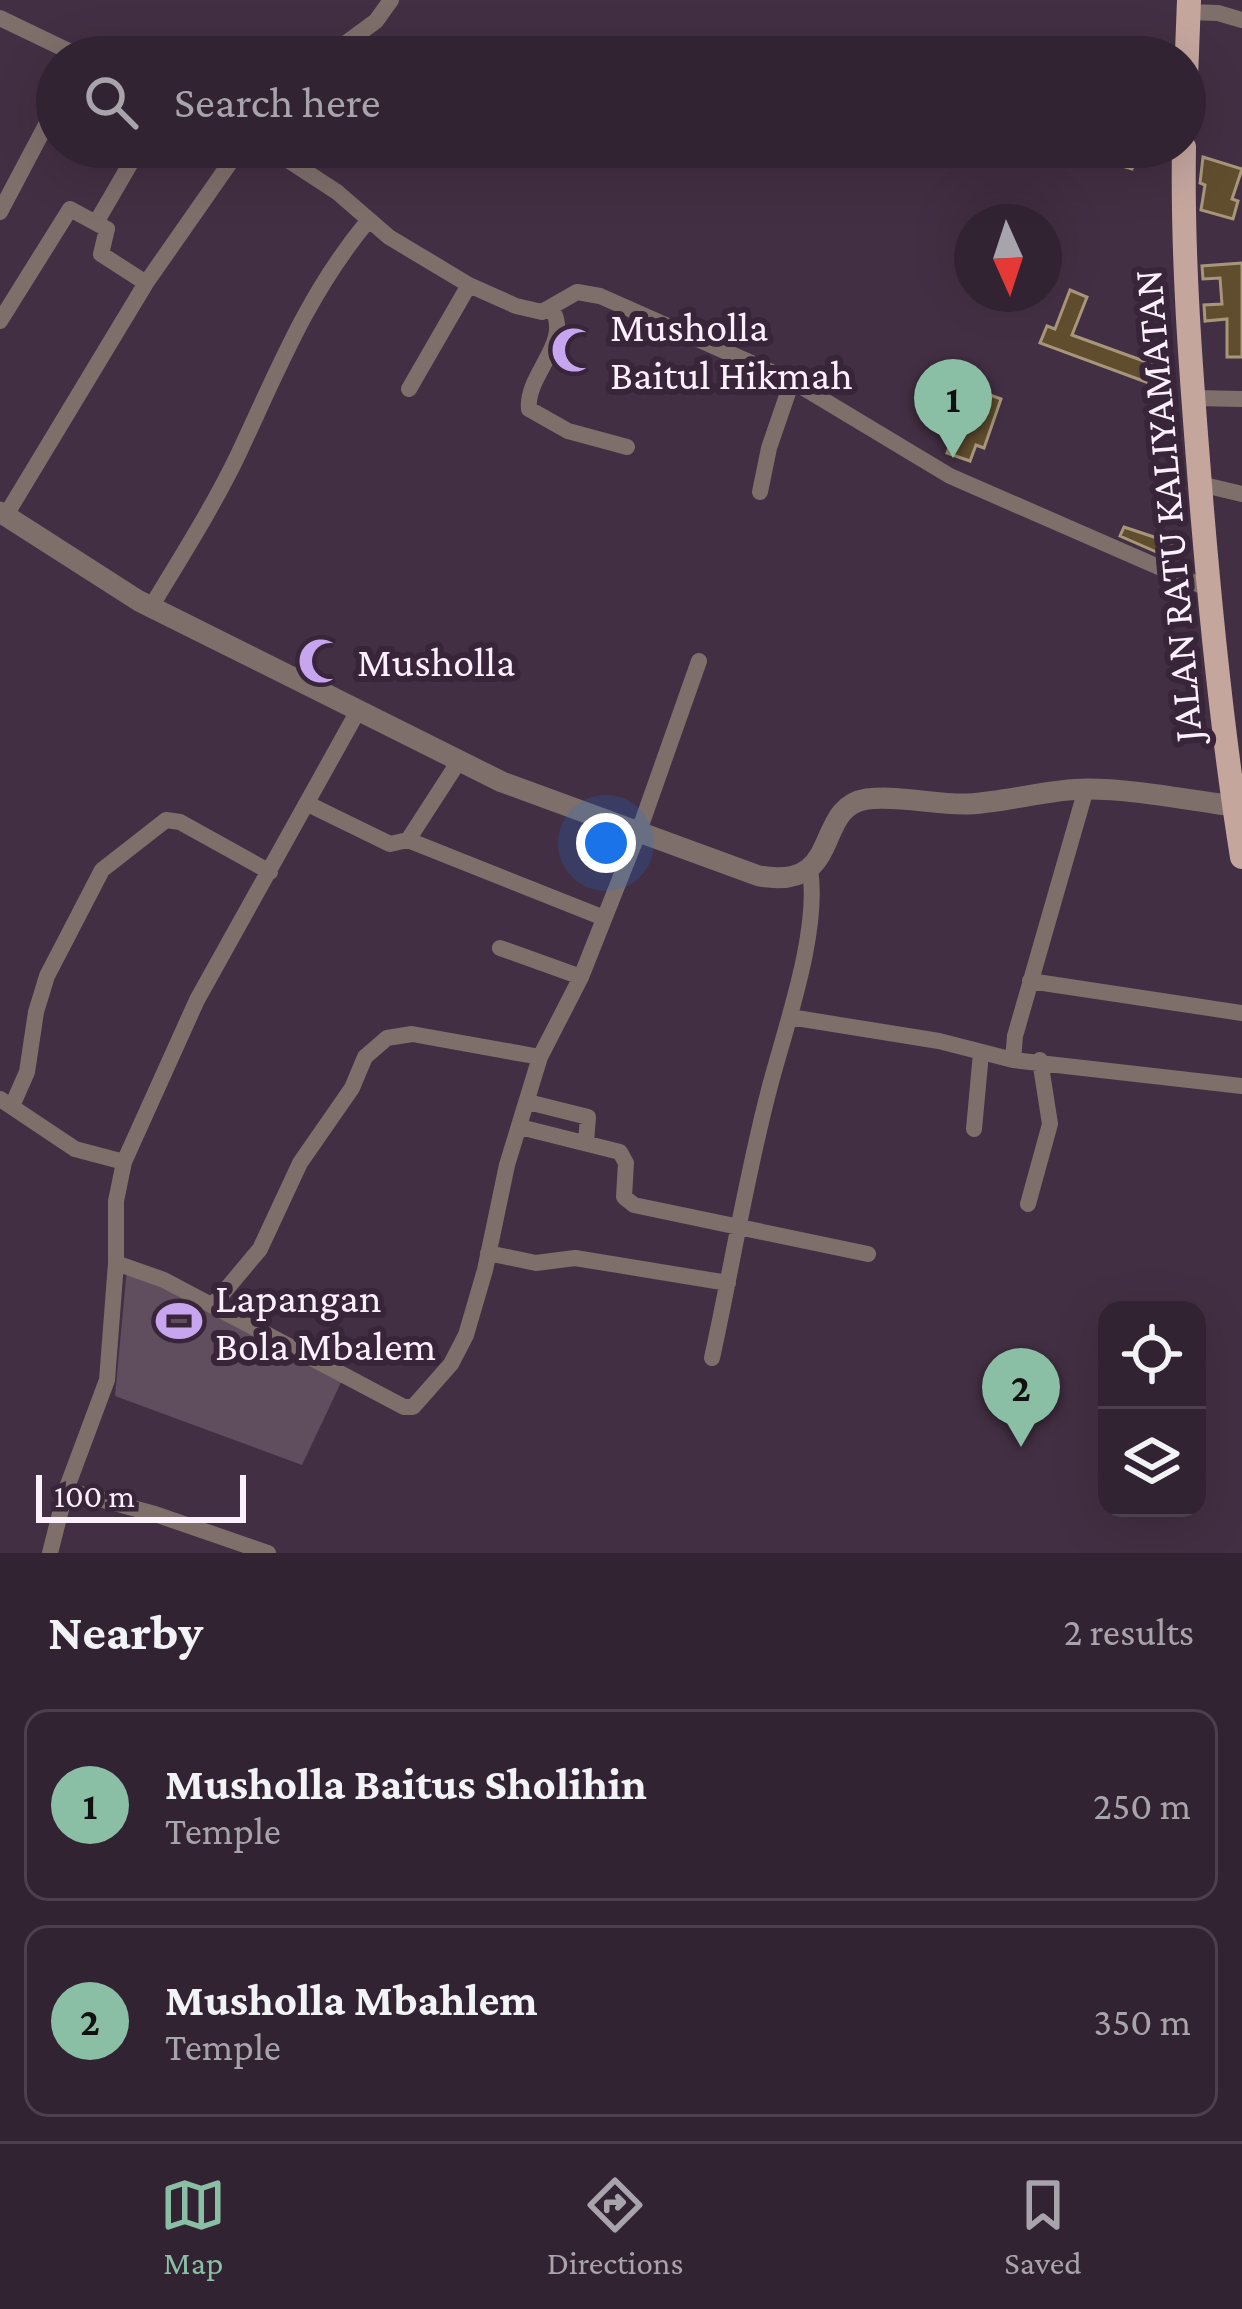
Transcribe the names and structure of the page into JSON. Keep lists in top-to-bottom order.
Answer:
{
  "streets": {
    "main road": ["JALAN RATU KALIYAMATAN"]
  },
  "places": {
    "mosque": ["Musholla Baitul Hikmah", "Musholla"],
    "sports": ["Lapangan Bola Mbalem"]
  },
  "scale_bar": "100 m",
  "north": "bottom",
  "page": {
    "search": "Search here",
    "pins": ["1", "2"],
    "scale": "100 m",
    "heading": ["Nearby", "2 results"],
    "list": [
      {
        "mark": "1",
        "name": "Musholla Baitus Sholihin",
        "note": "Temple",
        "value": "250 m"
      },
      {
        "mark": "2",
        "name": "Musholla Mbahlem",
        "note": "Temple",
        "value": "350 m"
      }
    ],
    "nav": ["Map", "Directions", "Saved"]
  }
}
